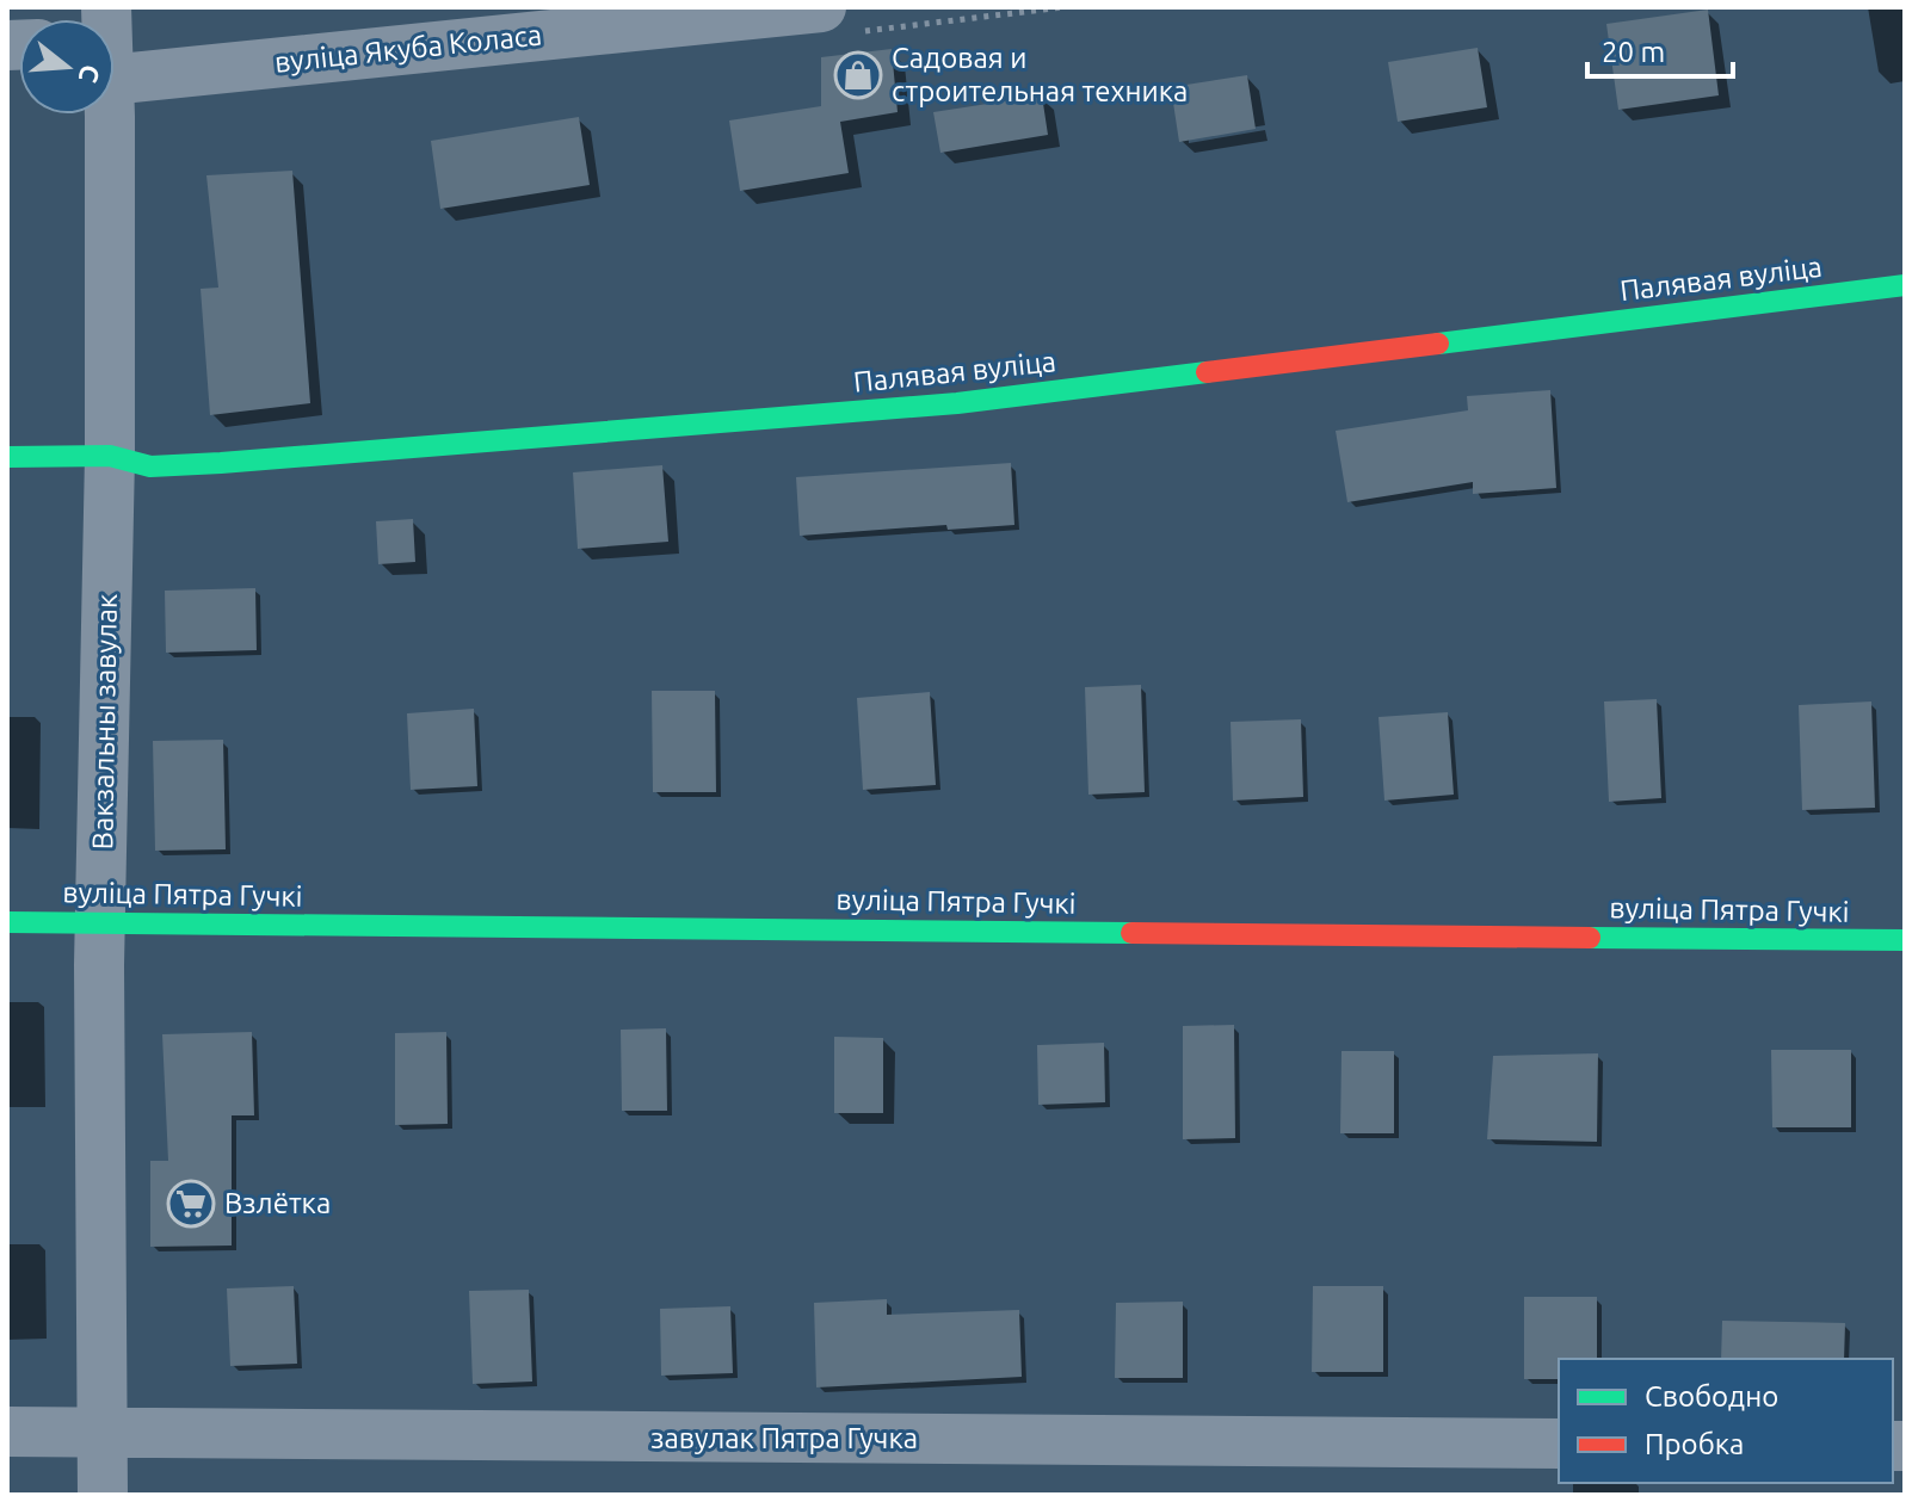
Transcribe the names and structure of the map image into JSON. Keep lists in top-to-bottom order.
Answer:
{
  "streets": {
    "street": [
      "вуліца Якуба Коласа",
      "Палявая вуліца",
      "Вакзальны завулак",
      "вуліца Пятра Гучкі",
      "завулак Пятра Гучка"
    ]
  },
  "crossings": [
    ["Палявая вуліца", "Вакзальны завулак"],
    ["Вакзальны завулак", "вуліца Пятра Гучкі"],
    ["Вакзальны завулак", "завулак Пятра Гучка"]
  ],
  "places": {
    "shop": ["Садовая и строительная техника"],
    "supermarket": ["Взлётка"]
  },
  "legend": ["Свободно", "Пробка"],
  "scale_bar": "20 m",
  "north": "right"
}
